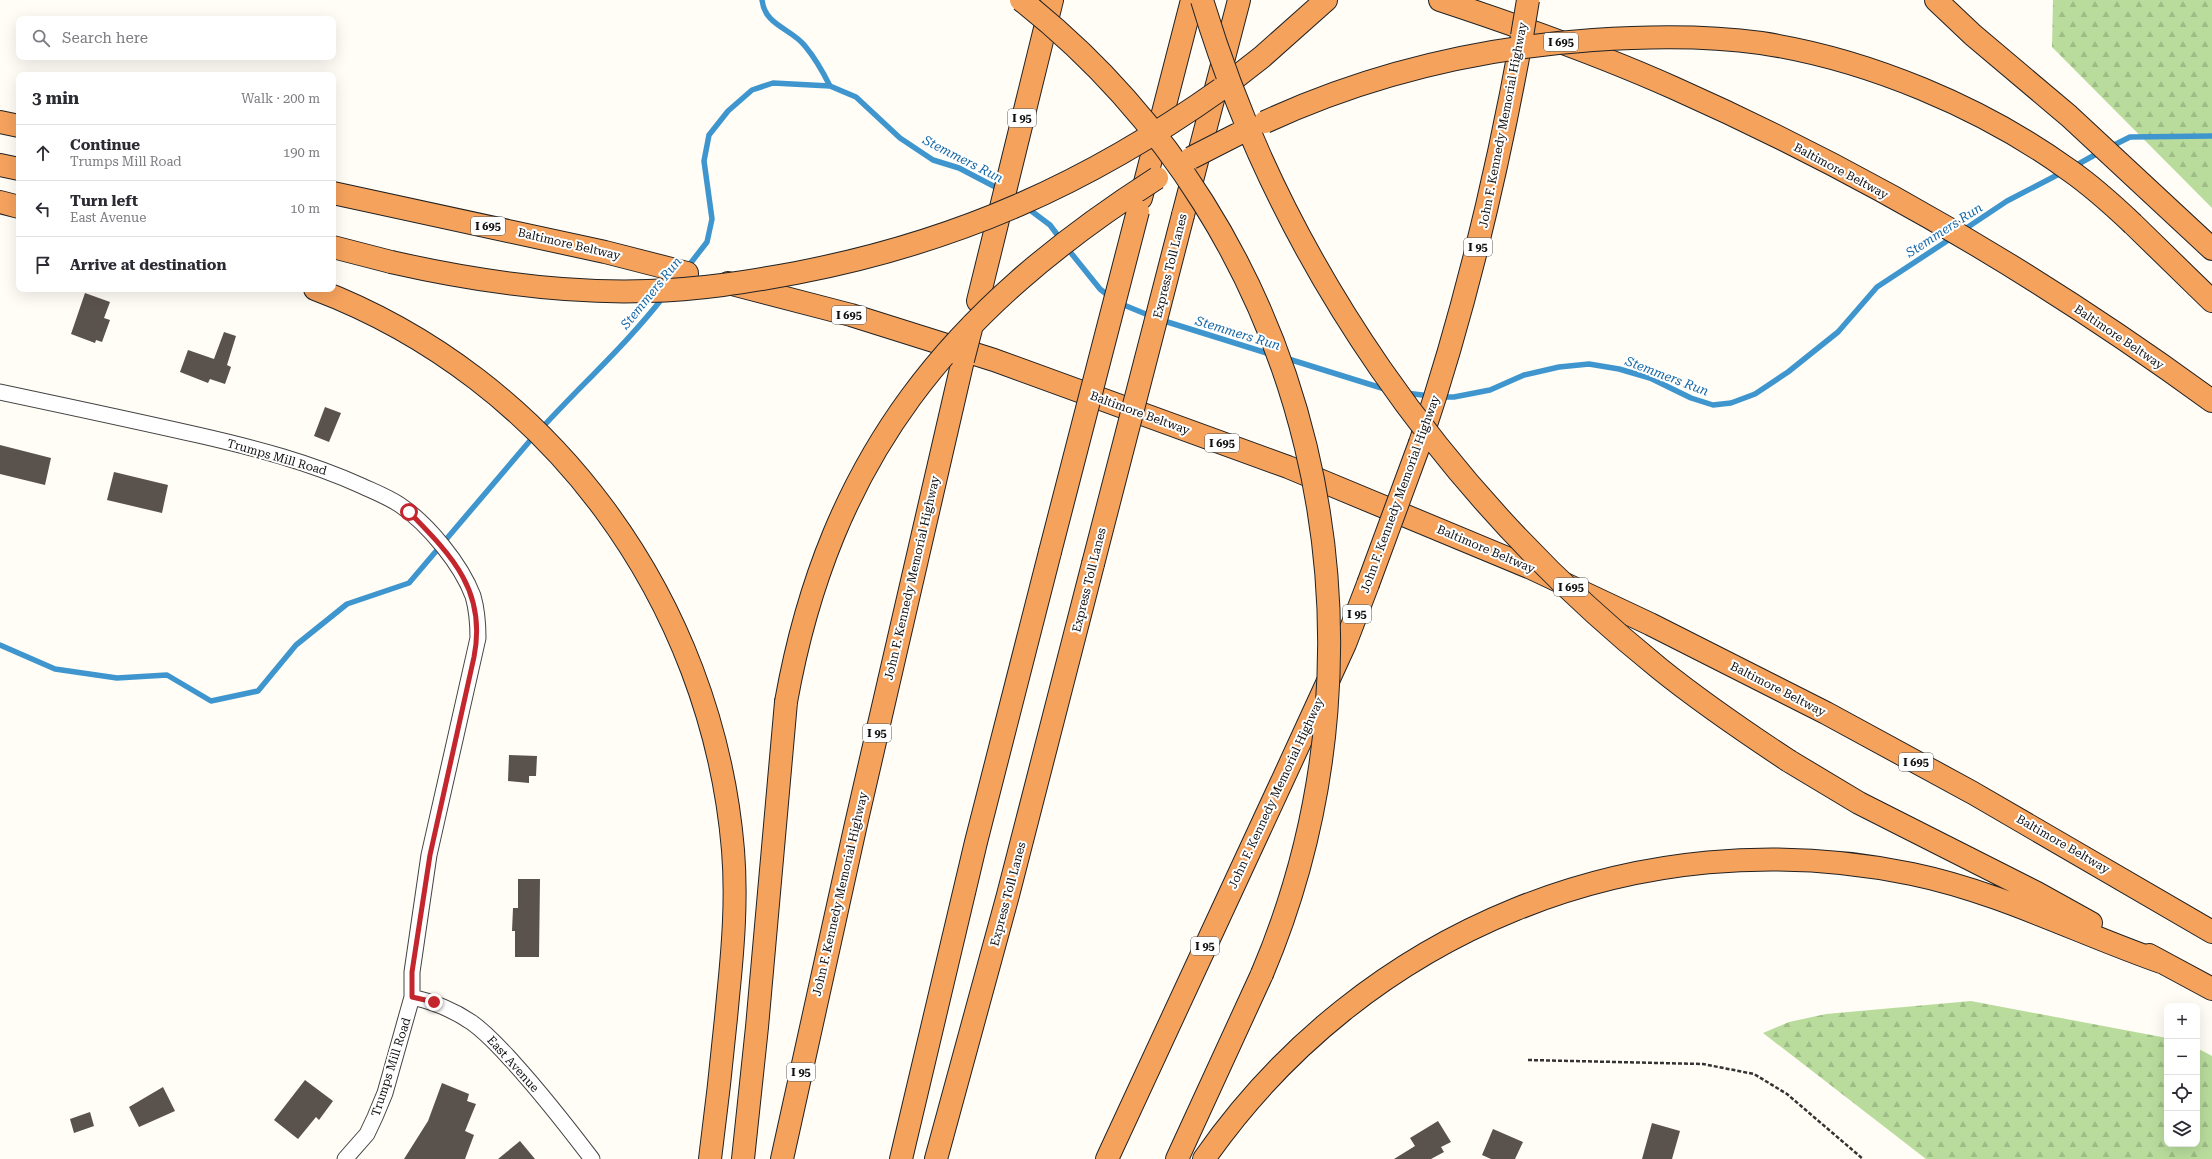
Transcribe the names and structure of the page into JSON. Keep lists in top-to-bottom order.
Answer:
{
  "streets": {
    "highway": [
      "I 695",
      "I 95",
      "John F. Kennedy Memorial Highway",
      "Baltimore Beltway",
      "Express Toll Lanes"
    ],
    "street": ["Trumps Mill Road", "East Avenue"]
  },
  "crossings": [
    ["Trumps Mill Road", "East Avenue"]
  ],
  "water": ["Stemmers Run"],
  "page": {
    "search": "Search here",
    "heading": ["3 min", "Walk · 200 m"],
    "list": [
      ["Continue", "Trumps Mill Road", "190 m"],
      ["Turn left", "East Avenue", "10 m"],
      "Arrive at destination"
    ],
    "map_buttons": ["+", "−"]
  }
}
